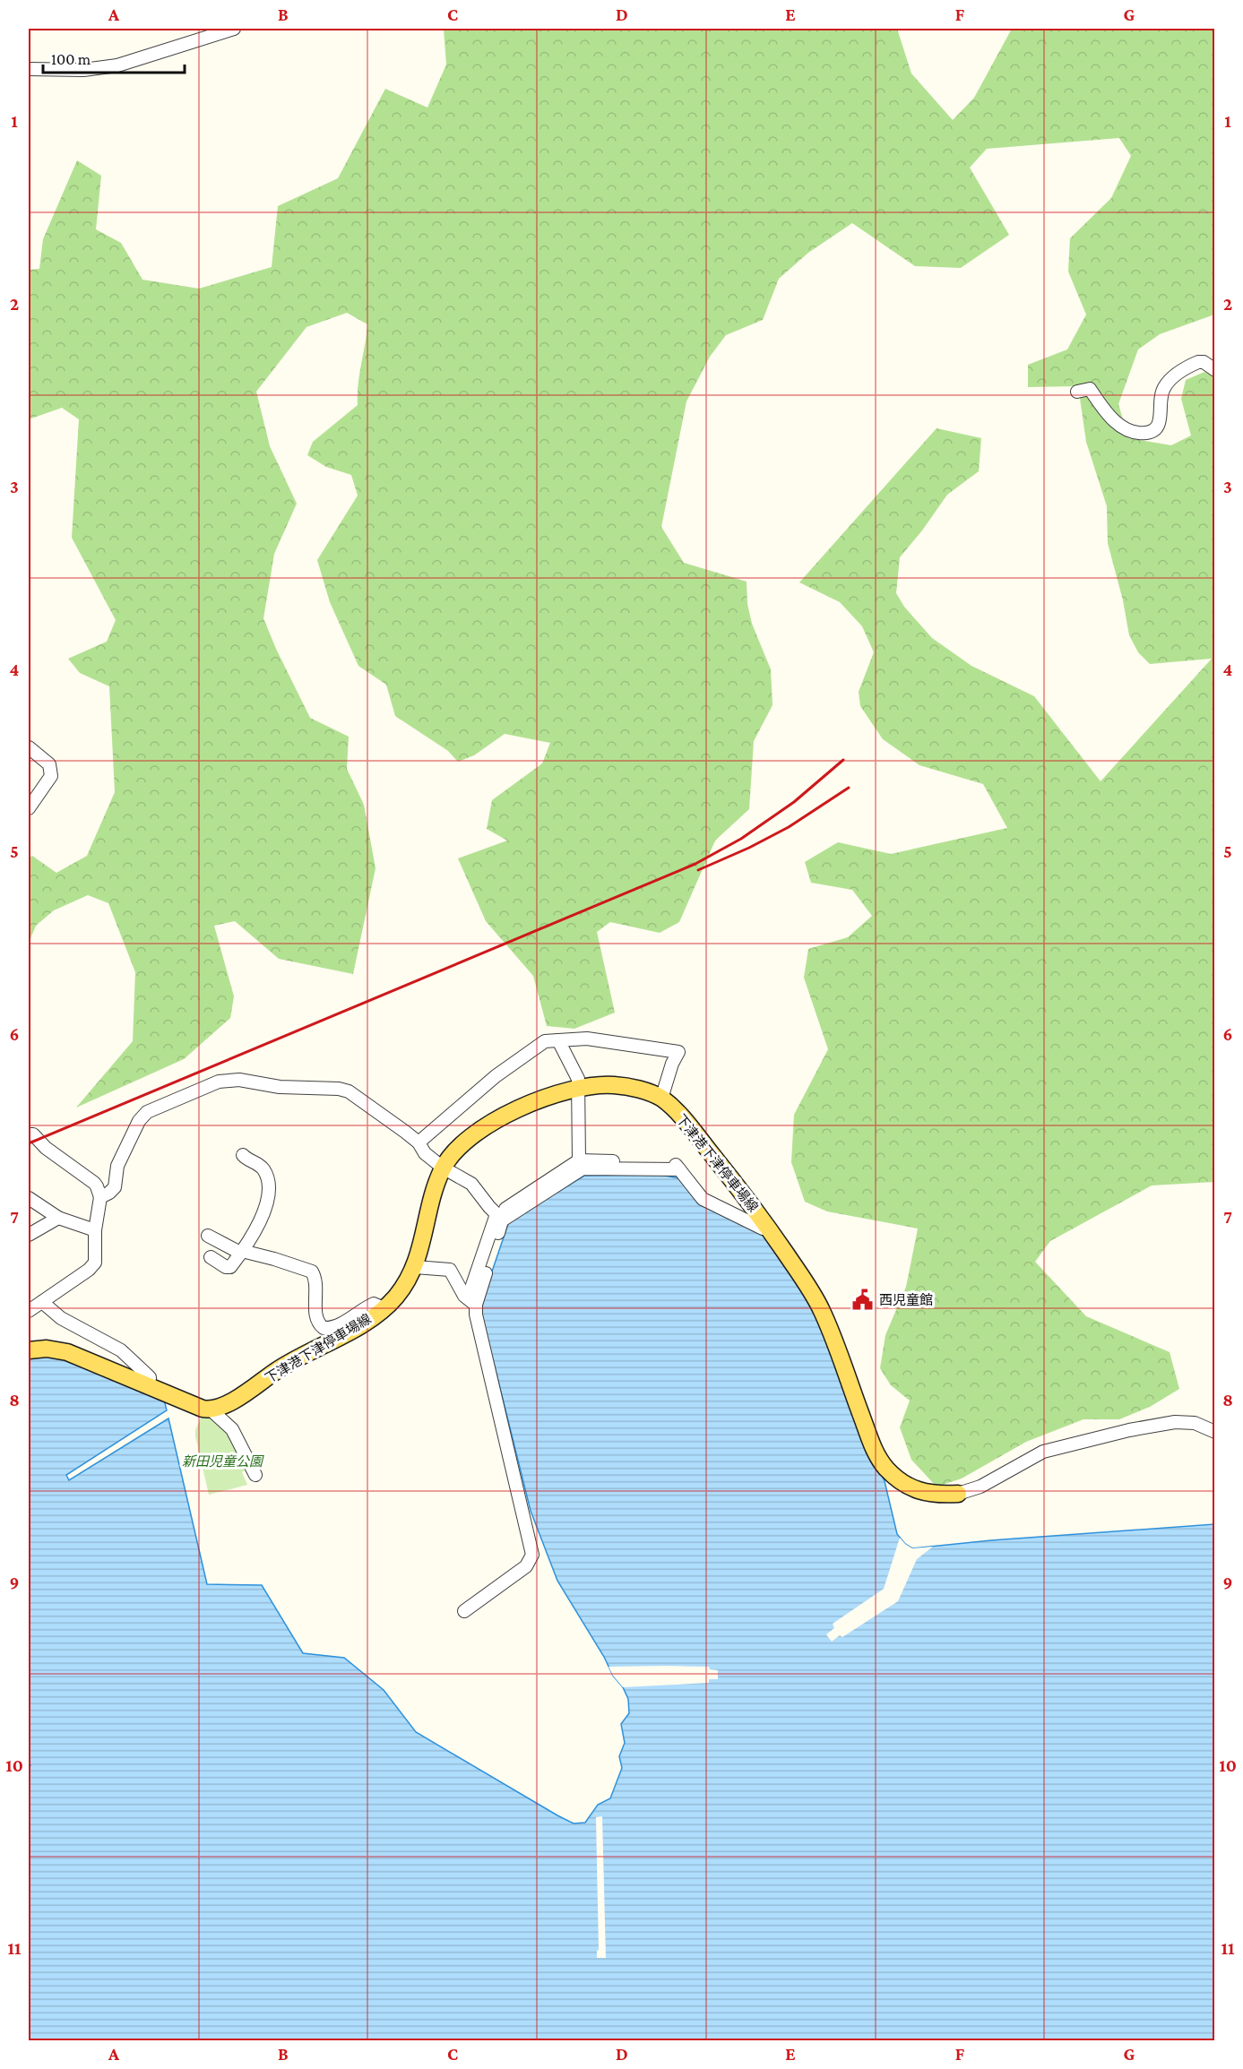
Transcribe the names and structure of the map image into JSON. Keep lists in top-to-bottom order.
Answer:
{
  "streets": {
    "main road": ["下津港下津停車場線"]
  },
  "parks": ["新田児童公園"],
  "places": {
    "public building": ["西児童館"]
  },
  "scale_bar": "100 m",
  "grid": {
    "columns": [
      "A",
      "B",
      "C",
      "D",
      "E",
      "F",
      "G"
    ],
    "rows": [
      "1",
      "2",
      "3",
      "4",
      "5",
      "6",
      "7",
      "8",
      "9",
      "10",
      "11"
    ]
  }
}
